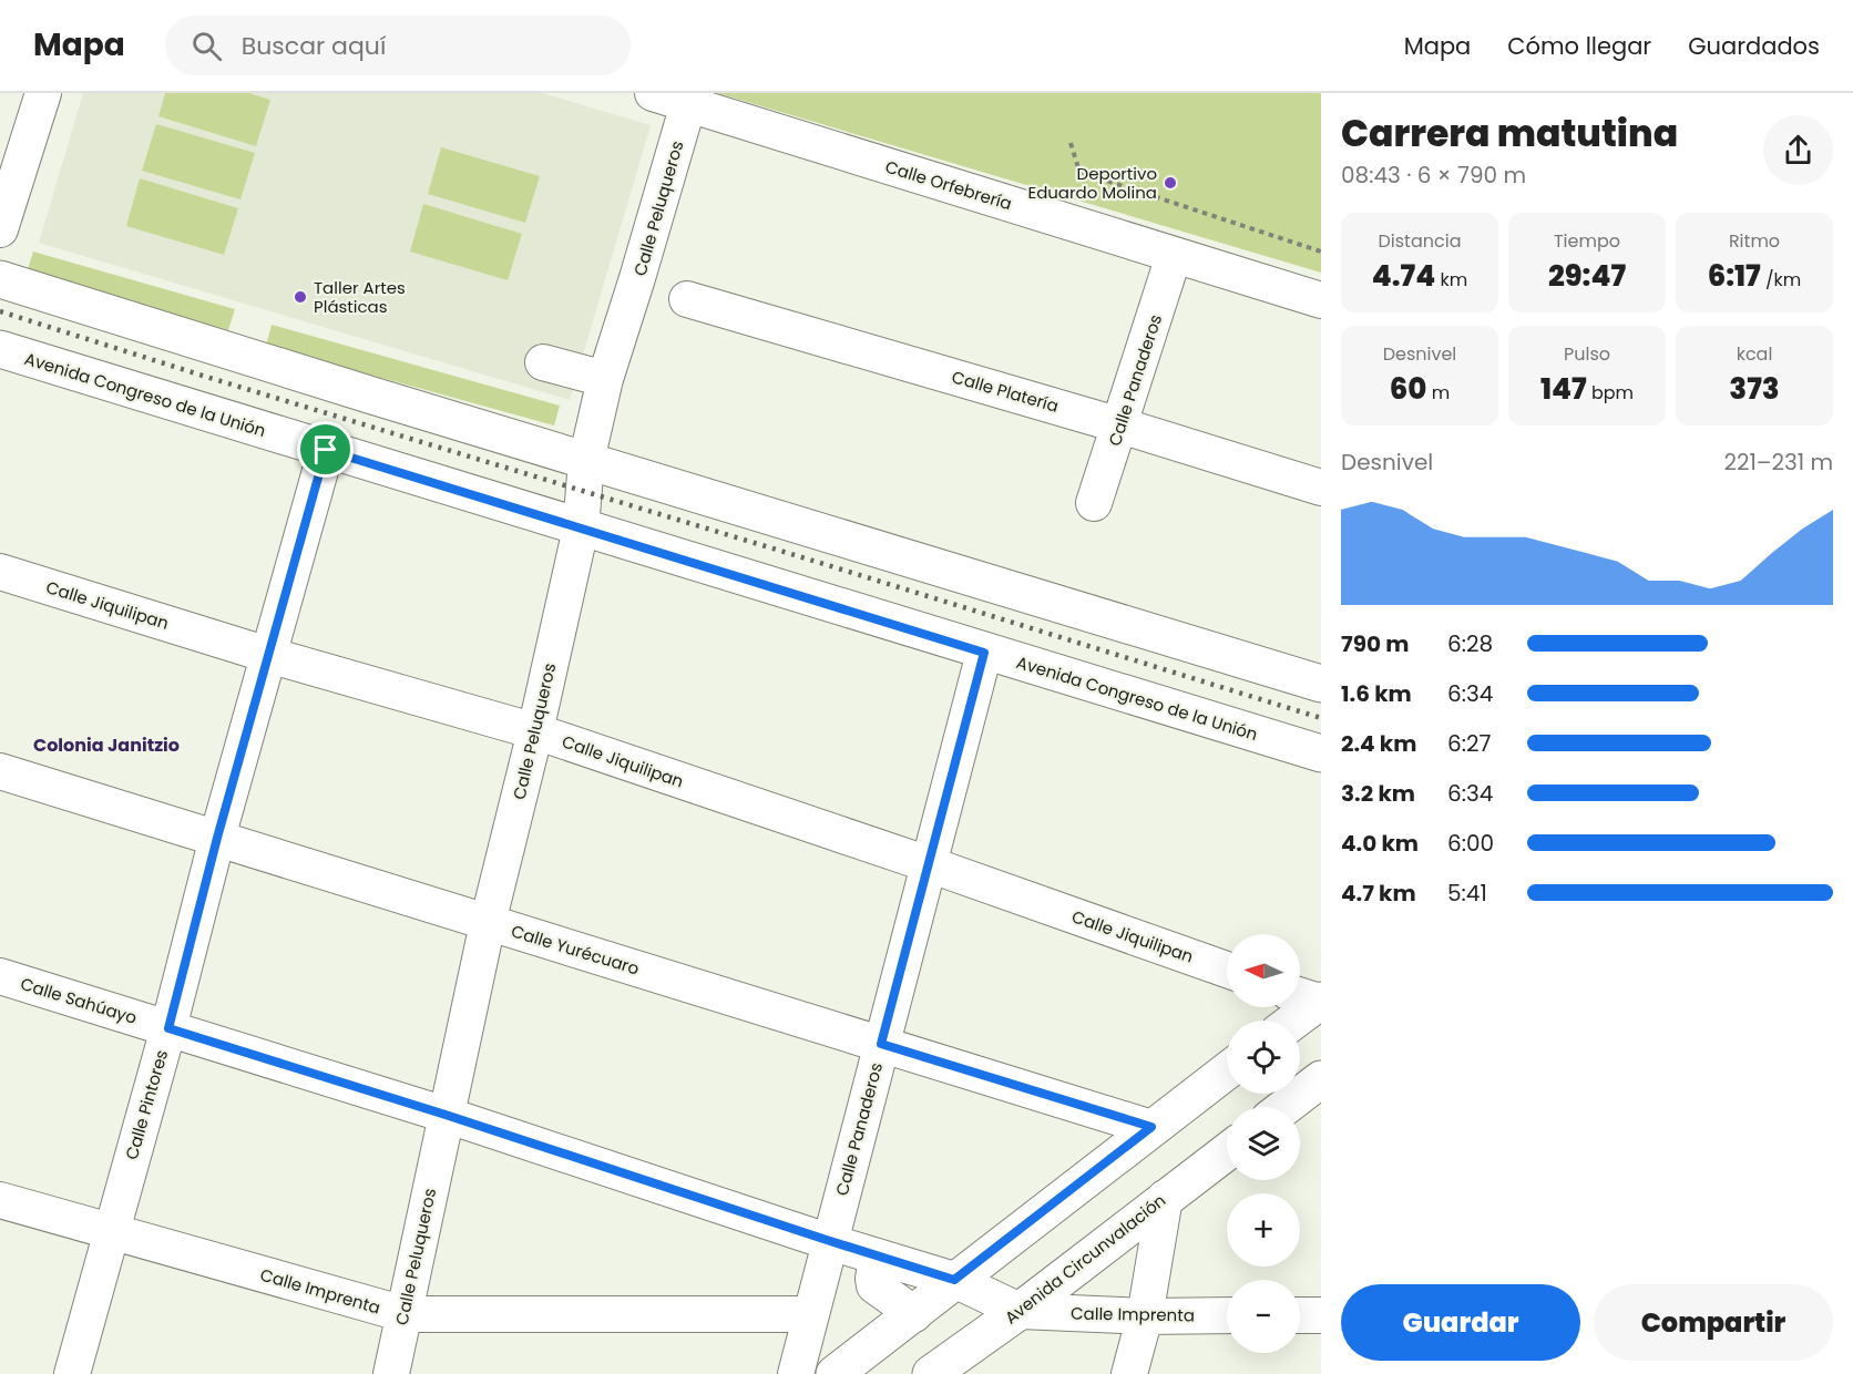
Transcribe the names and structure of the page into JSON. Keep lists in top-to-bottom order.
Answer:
{
  "streets": {
    "main road": ["Avenida Congreso de la Unión", "Avenida Circunvalación"],
    "street": [
      "Calle Orfebrería",
      "Calle Peluqueros",
      "Calle Panaderos",
      "Calle Platería",
      "Calle Jiquilipan",
      "Calle Yurécuaro",
      "Calle Sahúayo",
      "Calle Pintores",
      "Calle Imprenta"
    ]
  },
  "crossings": [
    ["Calle Orfebrería", "Calle Peluqueros"],
    ["Calle Orfebrería", "Calle Panaderos"],
    ["Calle Peluqueros", "Avenida Congreso de la Unión"],
    ["Calle Peluqueros", "Calle Jiquilipan"],
    ["Calle Peluqueros", "Calle Yurécuaro"],
    ["Calle Peluqueros", "Calle Sahúayo"],
    ["Calle Peluqueros", "Calle Imprenta"],
    ["Calle Panaderos", "Calle Platería"],
    ["Calle Panaderos", "Avenida Congreso de la Unión"],
    ["Calle Panaderos", "Calle Jiquilipan"],
    ["Calle Panaderos", "Calle Yurécuaro"],
    ["Calle Panaderos", "Calle Sahúayo"],
    ["Calle Panaderos", "Calle Imprenta"],
    ["Avenida Congreso de la Unión", "Calle Pintores"],
    ["Calle Jiquilipan", "Calle Pintores"],
    ["Calle Yurécuaro", "Calle Pintores"],
    ["Calle Sahúayo", "Calle Pintores"],
    ["Calle Sahúayo", "Calle Imprenta"],
    ["Calle Pintores", "Calle Imprenta"],
    ["Avenida Circunvalación", "Calle Imprenta"]
  ],
  "districts": ["Colonia Janitzio"],
  "places": ["Deportivo Eduardo Molina", "Taller Artes Plásticas"],
  "north": "left",
  "page": {
    "header": "Mapa",
    "search": "Buscar aquí",
    "nav": ["Mapa", "Cómo llegar", "Guardados"],
    "heading": ["Carrera matutina", "08:43 · 6 × 790 m"],
    "stats": [
      ["Distancia", "4.74 km"],
      ["Tiempo", "29:47"],
      ["Ritmo", "6:17 /km"],
      ["Desnivel", "60 m"],
      ["Pulso", "147 bpm"],
      ["kcal", "373"]
    ],
    "chart": ["Desnivel", "221–231 m"],
    "list": [
      {
        "name": "790 m",
        "note": "6:28"
      },
      {
        "name": "1.6 km",
        "note": "6:34"
      },
      {
        "name": "2.4 km",
        "note": "6:27"
      },
      {
        "name": "3.2 km",
        "note": "6:34"
      },
      {
        "name": "4.0 km",
        "note": "6:00"
      },
      {
        "name": "4.7 km",
        "note": "5:41"
      }
    ],
    "map_buttons": ["+", "−"],
    "buttons": ["Guardar", "Compartir"]
  }
}
